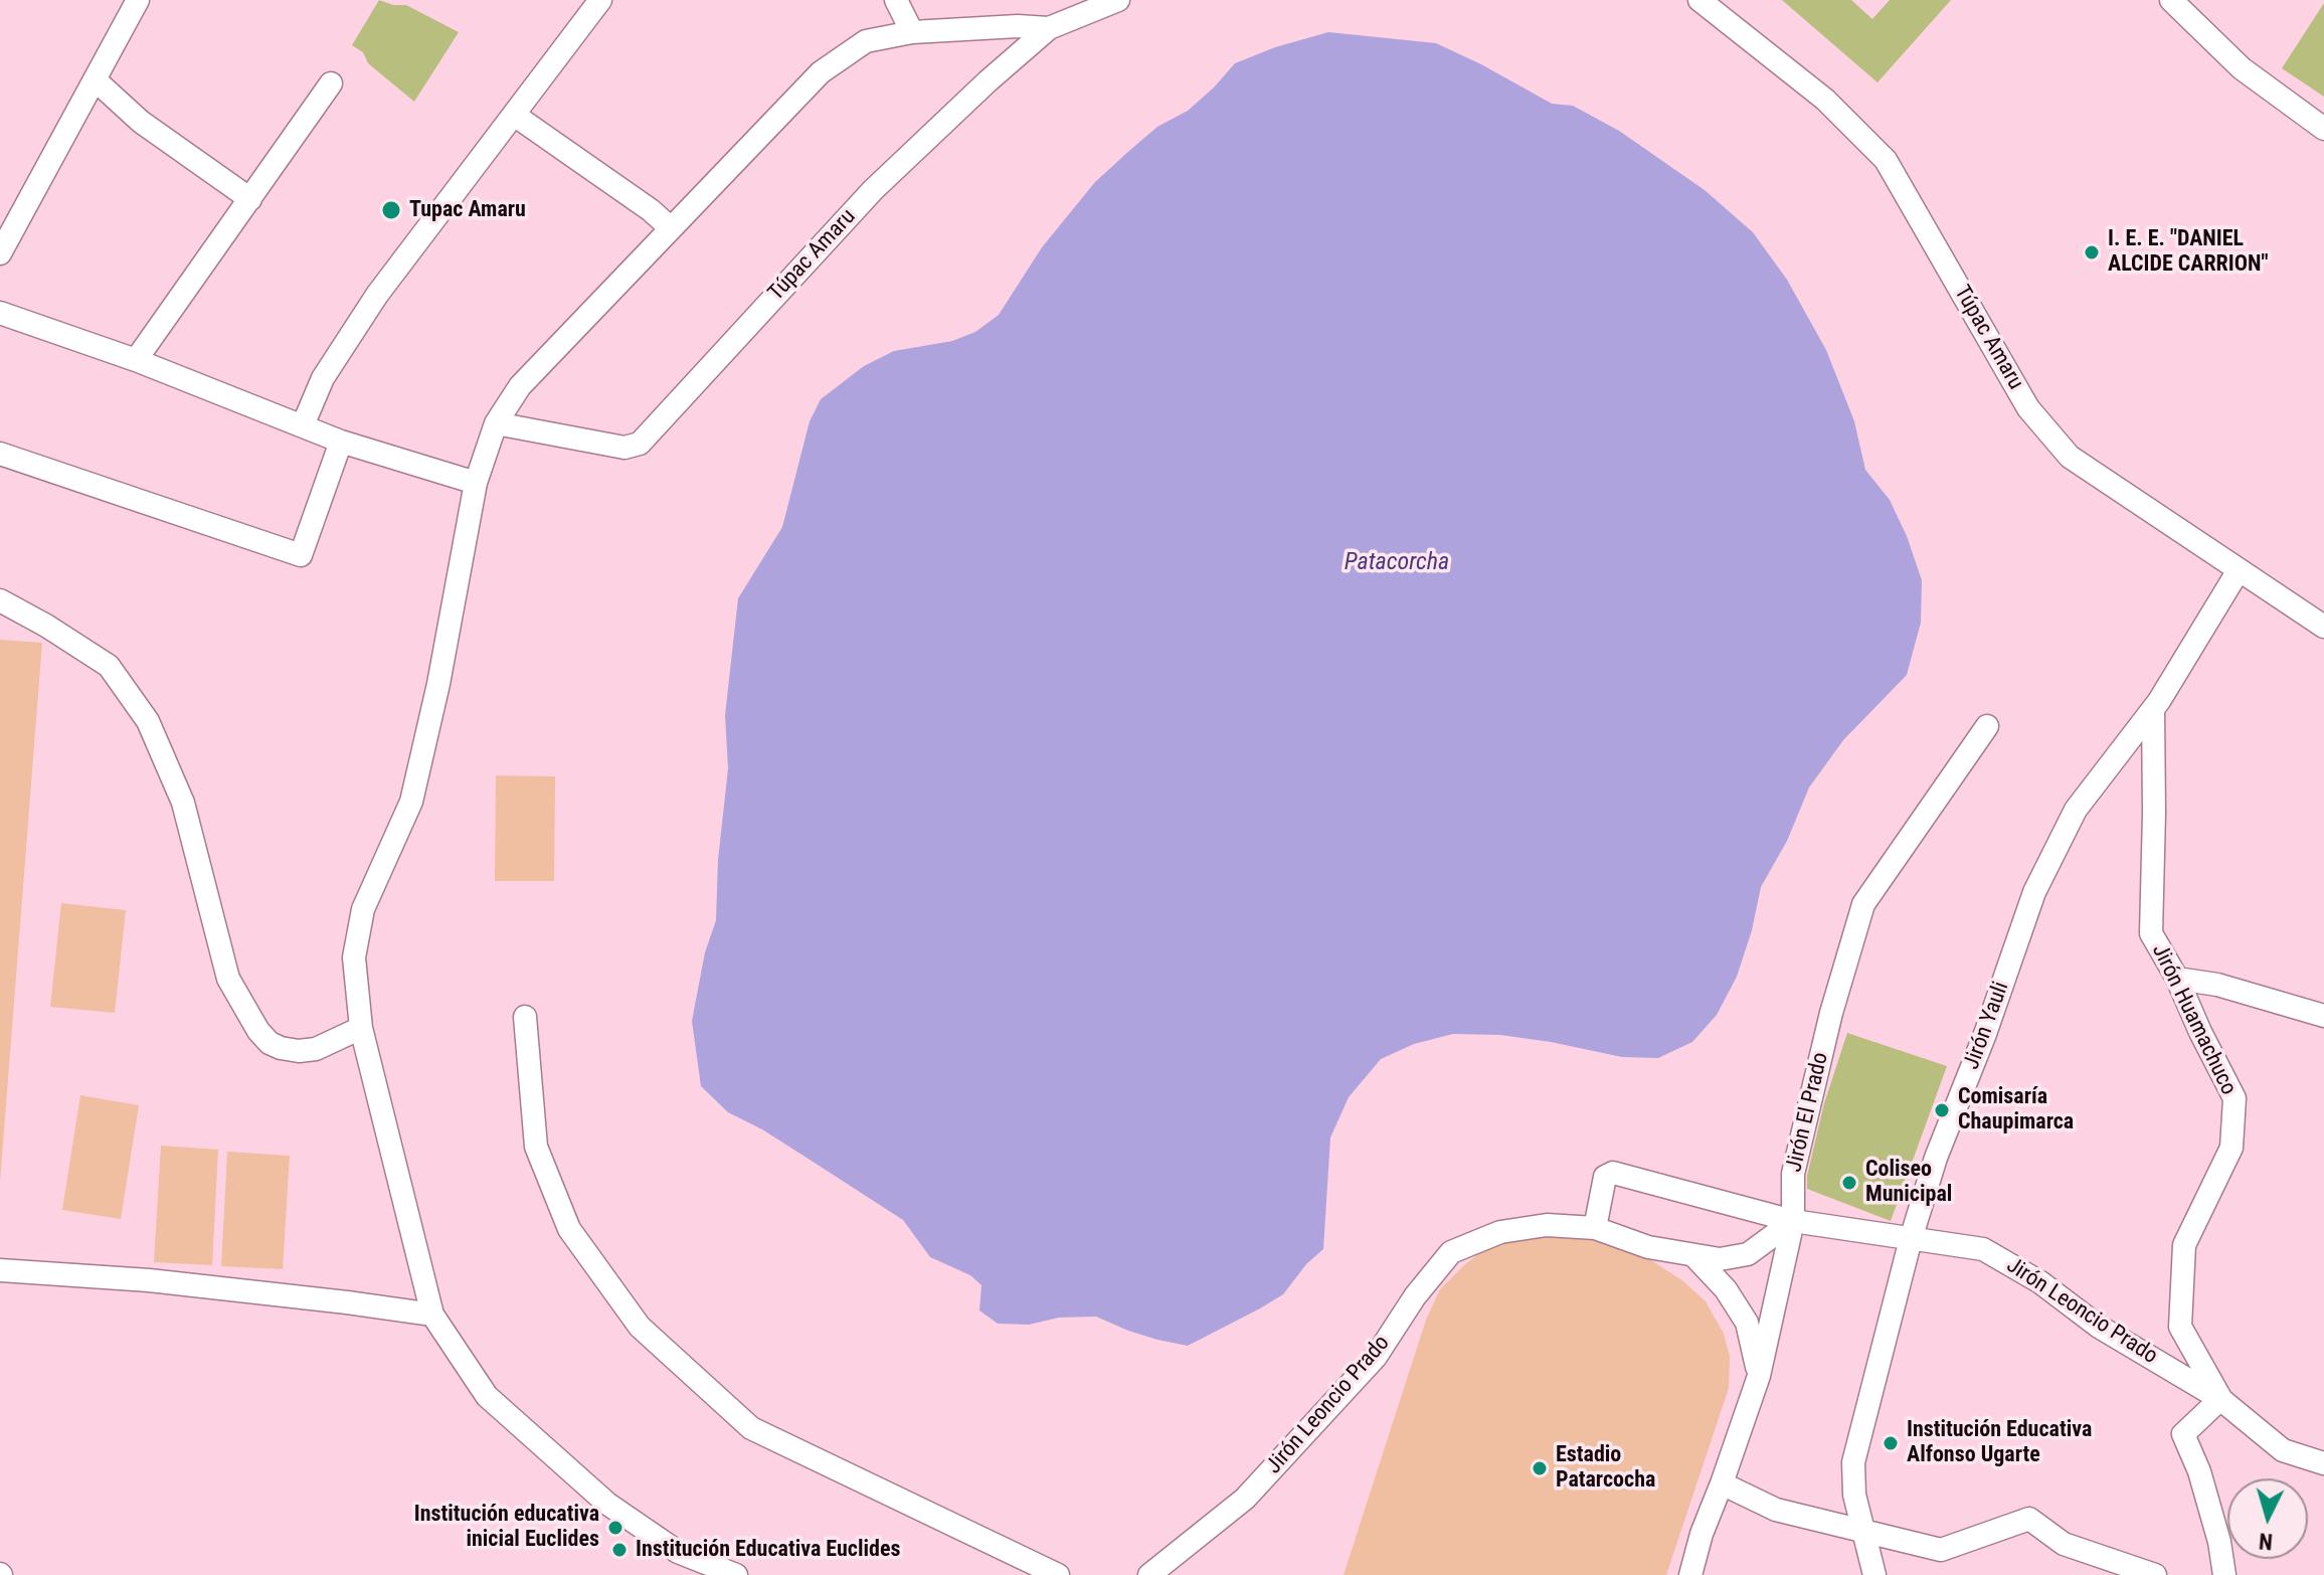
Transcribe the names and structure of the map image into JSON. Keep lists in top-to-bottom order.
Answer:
{
  "streets": {
    "street": [
      "Túpac Amaru",
      "Jirón Huamachuco",
      "Jirón Yauli",
      "Jirón El Prado",
      "Jirón Leoncio Prado"
    ]
  },
  "crossings": [
    ["Túpac Amaru", "Jirón Yauli"],
    ["Jirón Huamachuco", "Jirón Yauli"],
    ["Jirón Huamachuco", "Jirón Leoncio Prado"],
    ["Jirón Yauli", "Jirón Leoncio Prado"],
    ["Jirón El Prado", "Jirón Leoncio Prado"]
  ],
  "water": ["Patacorcha"],
  "places": [
    "Tupac Amaru",
    "I. E. E. \"DANIEL ALCIDE CARRION\"",
    "Comisaría Chaupimarca",
    "Coliseo Municipal",
    "Institución Educativa Alfonso Ugarte",
    "Estadio Patarcocha",
    "Institución educativa inicial Euclides",
    "Institución Educativa Euclides"
  ],
  "north": "bottom"
}
